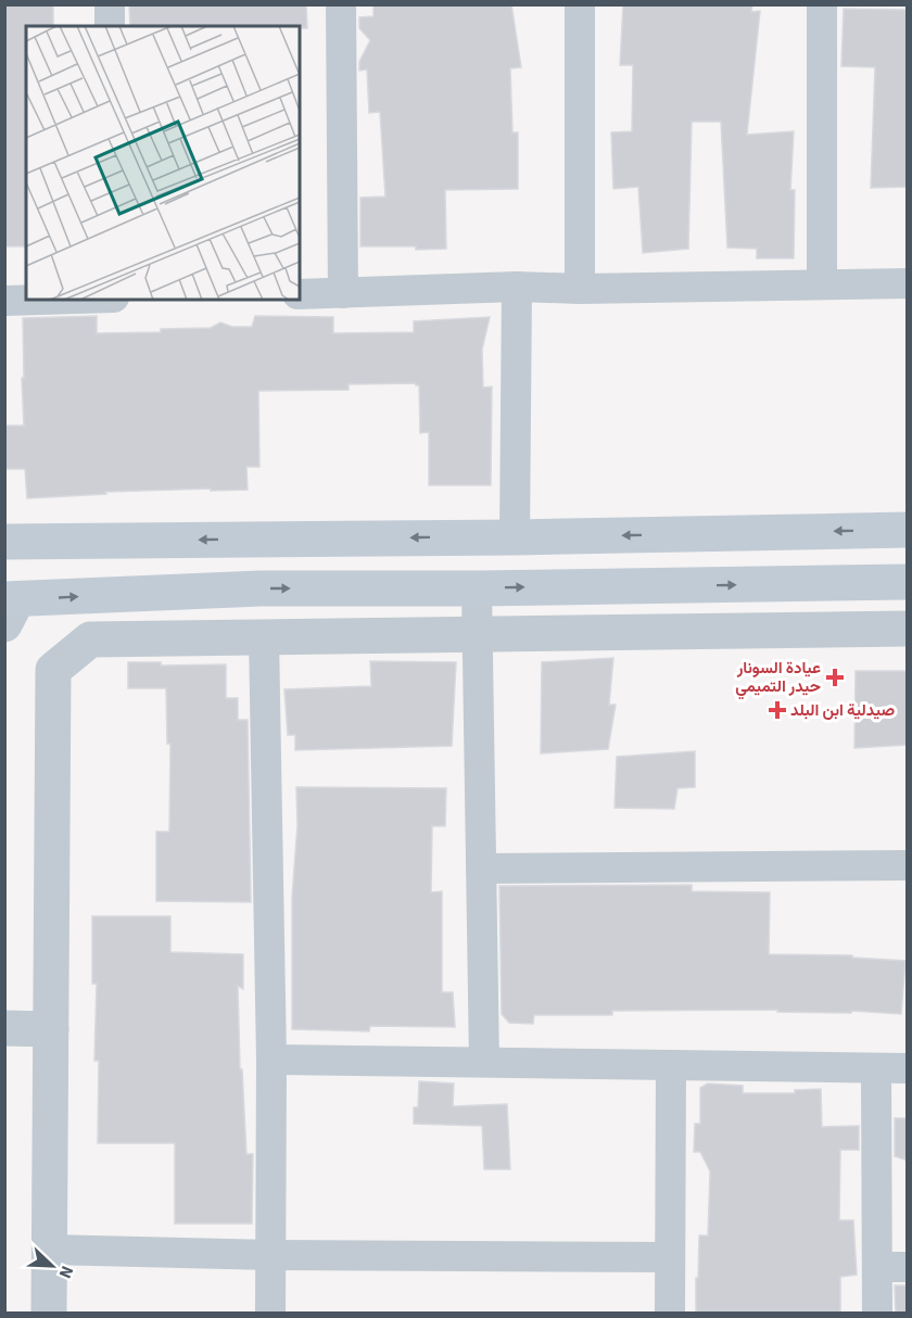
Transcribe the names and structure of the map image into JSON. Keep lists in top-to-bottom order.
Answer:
{
  "places": {
    "health": ["عيادة السونار حيدر التميمي", "صيدلية ابن البلد"]
  },
  "north": "bottom right"
}
